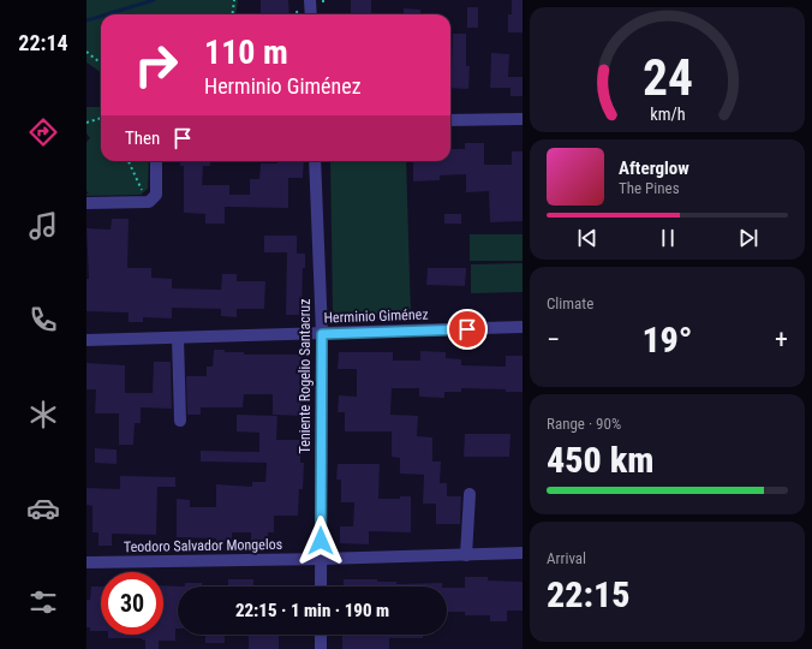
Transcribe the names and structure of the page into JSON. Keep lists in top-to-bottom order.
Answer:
{
  "streets": {
    "street": ["Herminio Giménez", "Teniente Rogelio Santacruz", "Teodoro Salvador Mongelos"]
  },
  "crossings": [
    ["Herminio Giménez", "Teniente Rogelio Santacruz"],
    ["Teniente Rogelio Santacruz", "Teodoro Salvador Mongelos"]
  ],
  "page": {
    "tabs": "22:14",
    "turn": ["110 m", "Herminio Giménez"],
    "then": "Then",
    "song": ["Afterglow", "The Pines"],
    "tile": [
      "Climate",
      ["Range · 90%", "450 km"],
      ["Arrival", "22:15"]
    ],
    "heat": ["−", "19°", "+"],
    "limit": "30",
    "trip": "22:15 · 1 min · 190 m",
    "gauge": ["24", "km/h"]
  }
}
